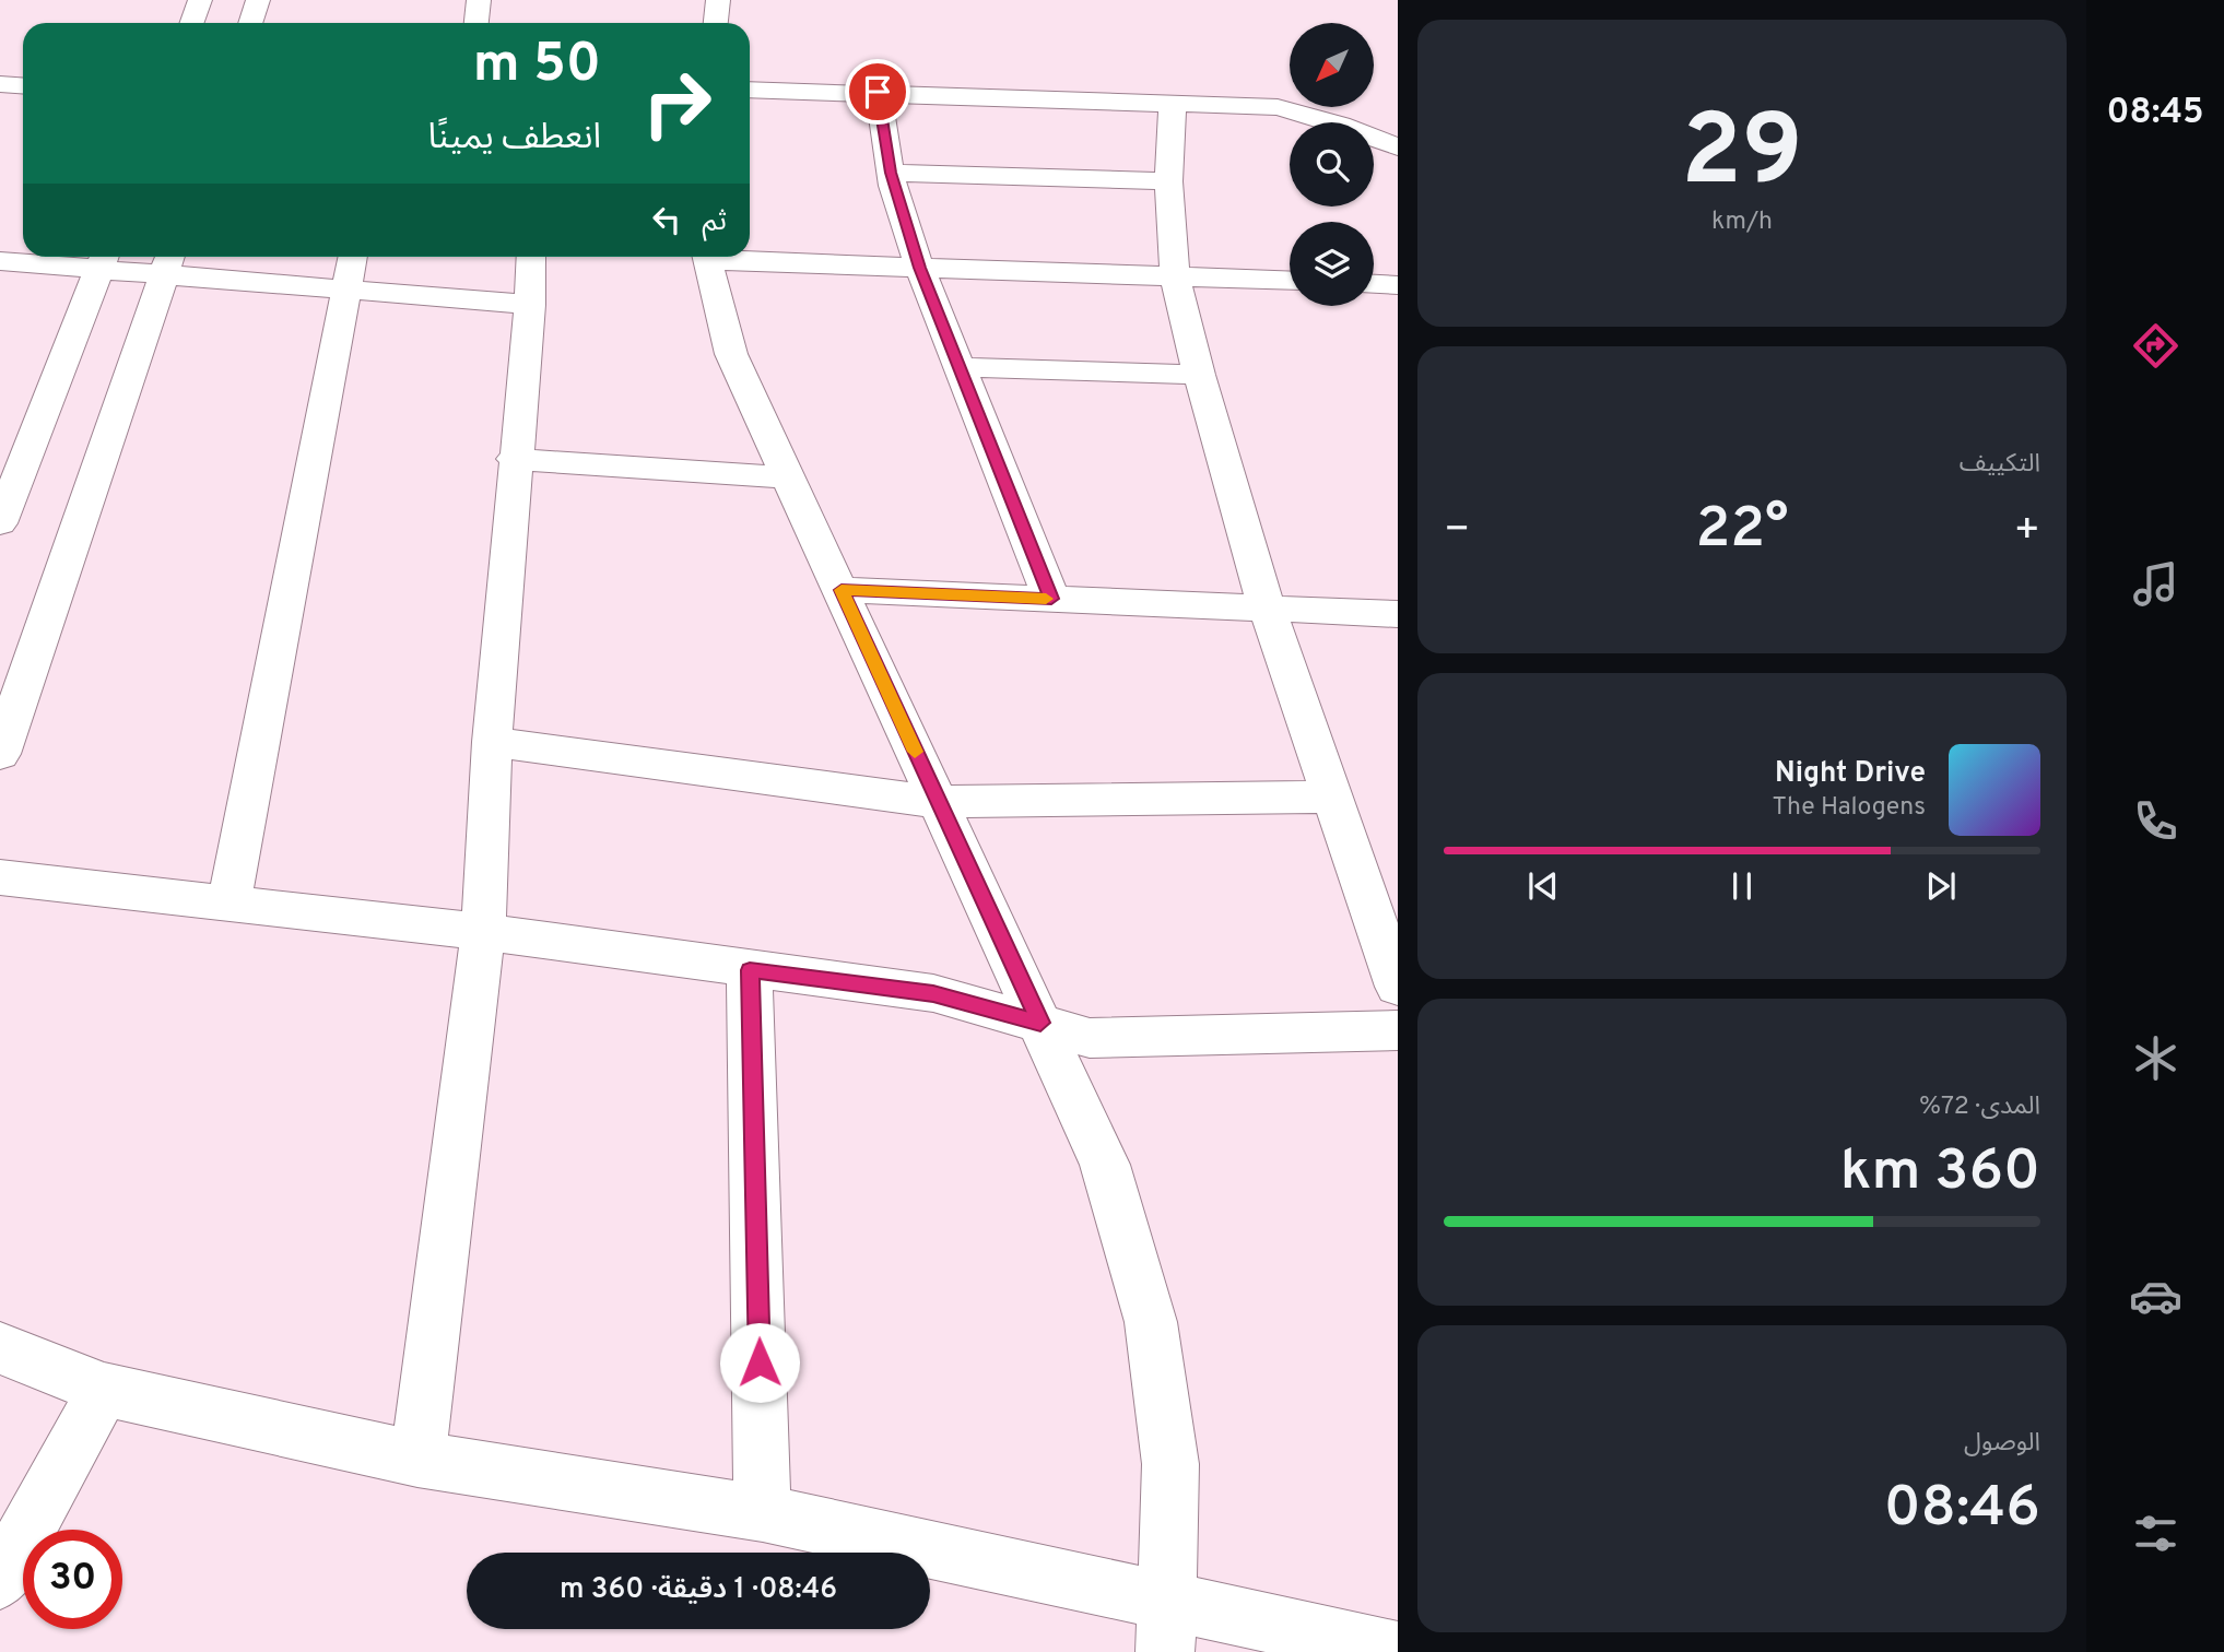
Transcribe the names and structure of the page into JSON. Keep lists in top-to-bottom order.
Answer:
{
  "north": "bottom left",
  "page": {
    "tabs": "08:45",
    "tile": [
      ["29", "km/h"],
      "التكييف",
      ["المدى · 72%", "360 km"],
      ["الوصول", "08:46"]
    ],
    "turn": ["50 m", "انعطف يمينًا"],
    "then": "ثم",
    "heat": ["−", "22°", "+"],
    "song": ["Night Drive", "The Halogens"],
    "limit": "30",
    "trip": "08:46 · 1 دقيقة · 360 m"
  }
}
